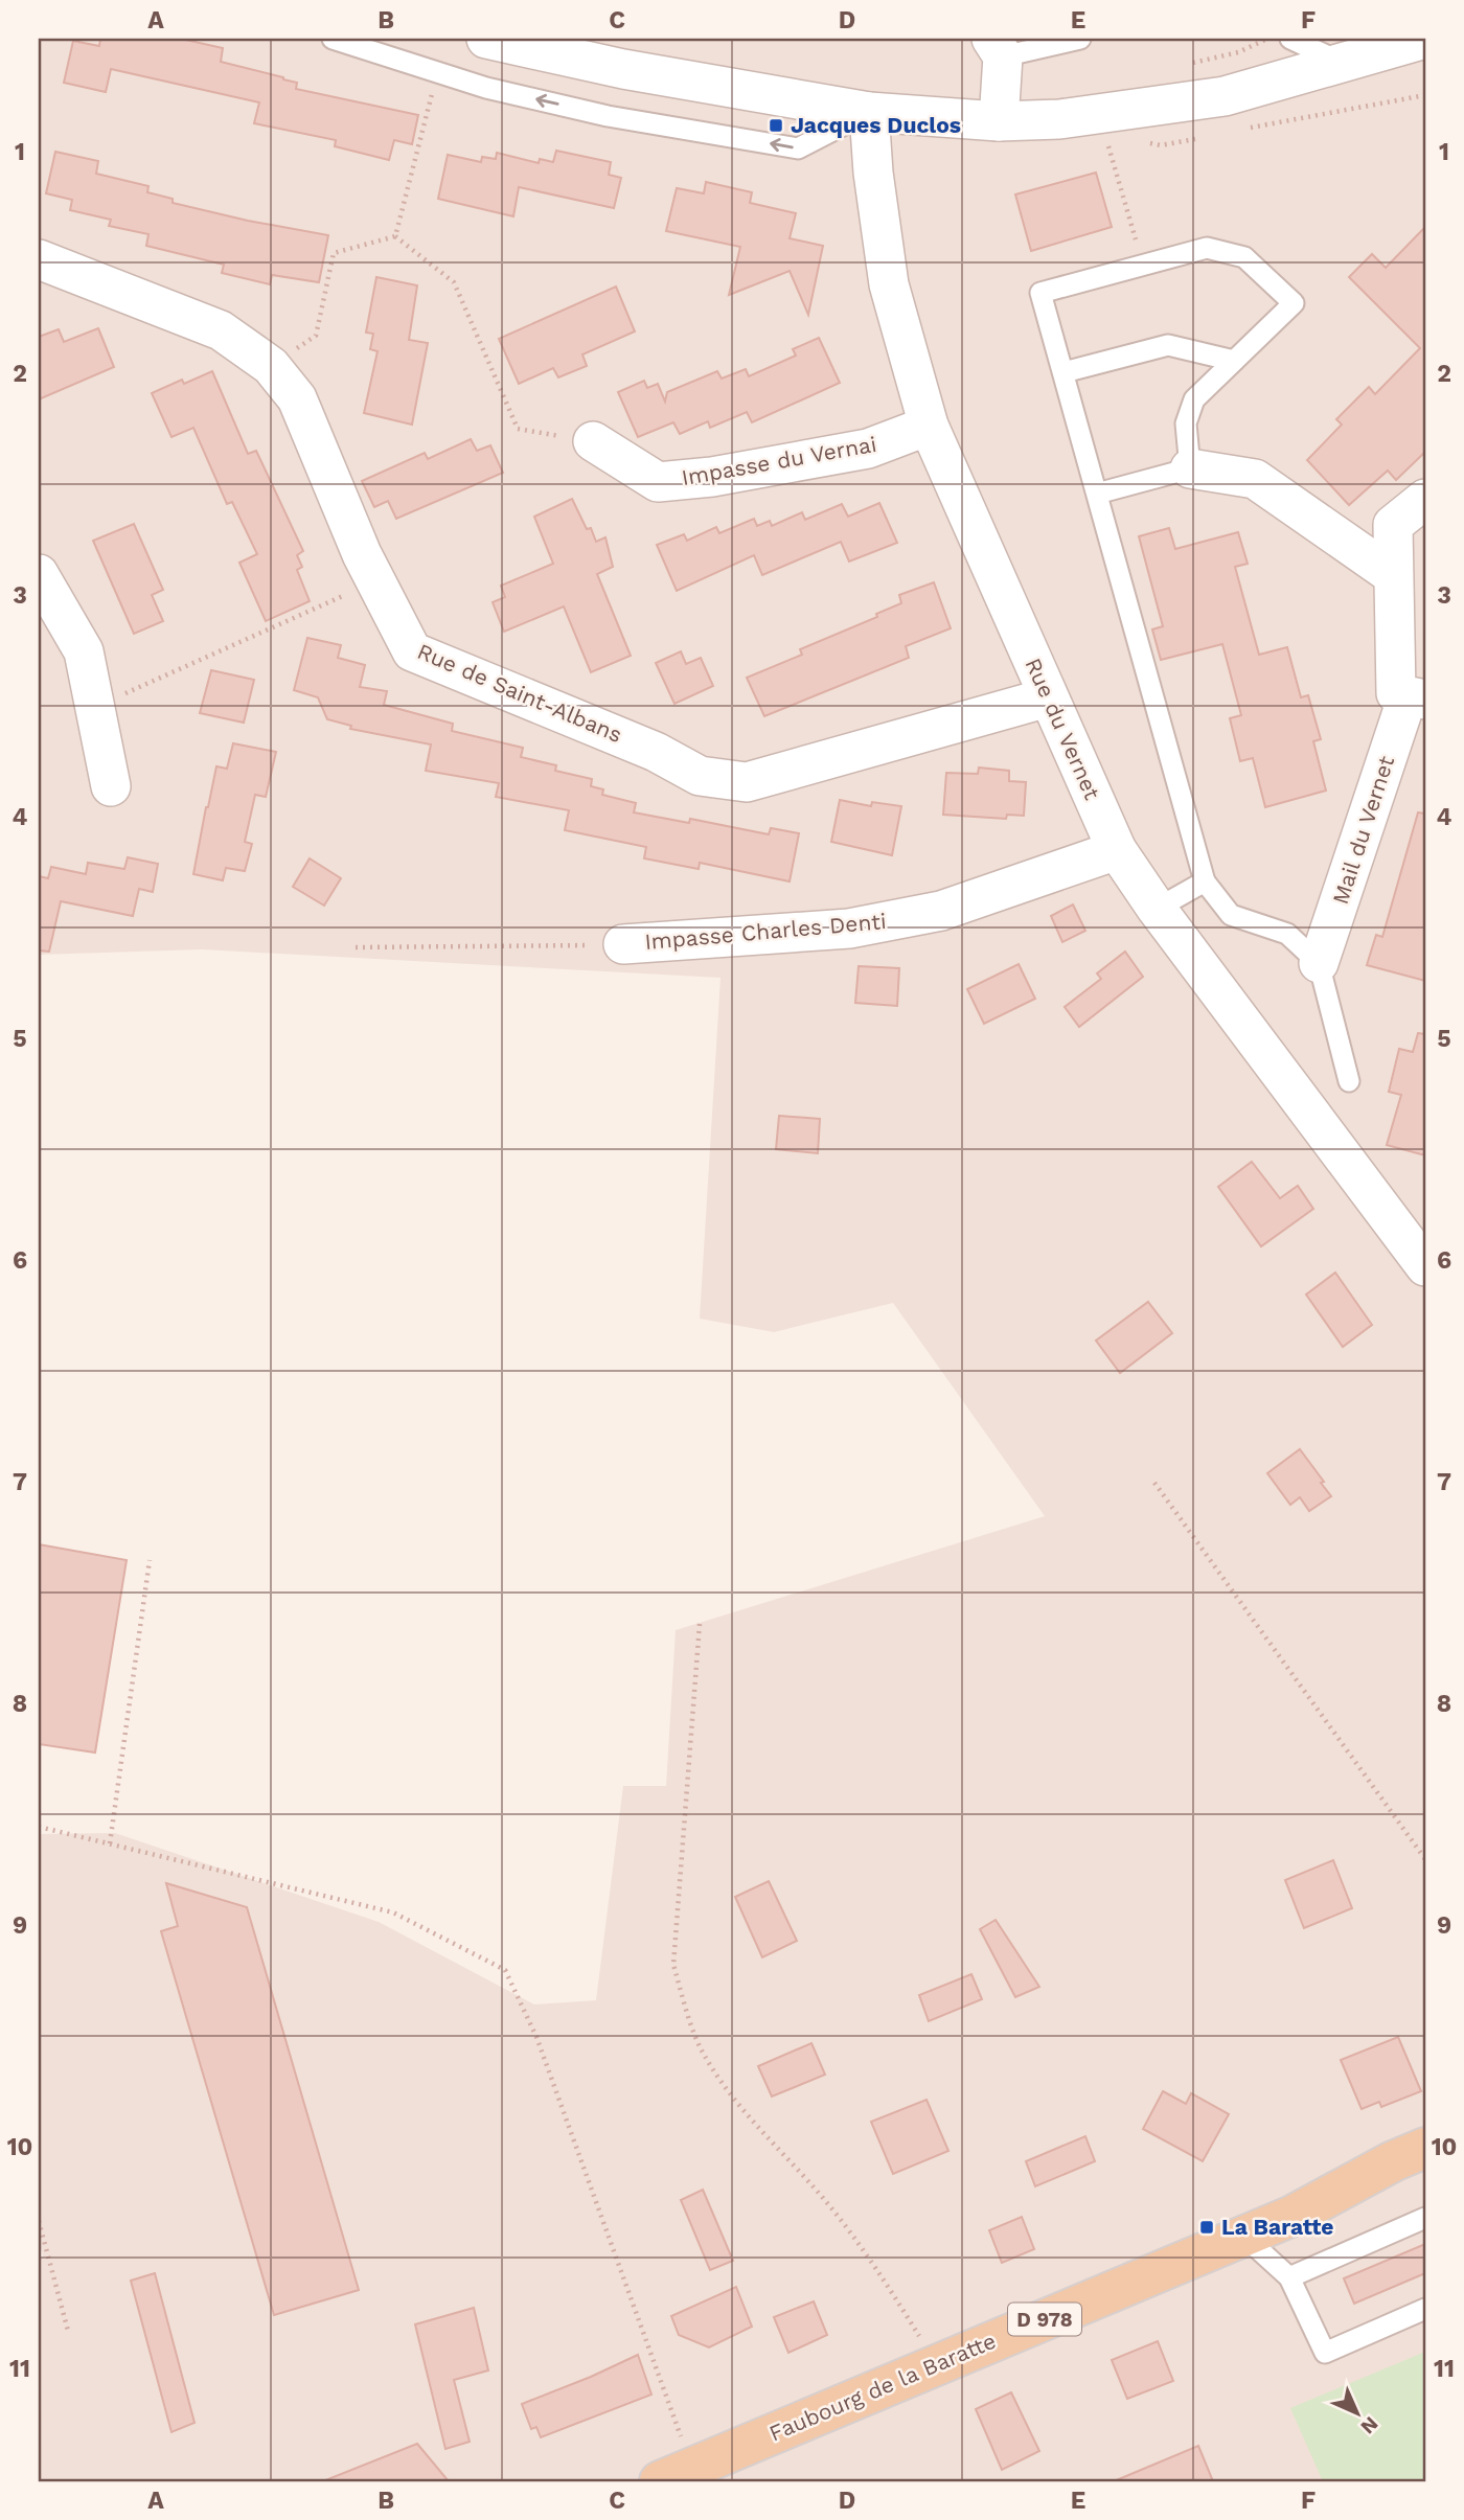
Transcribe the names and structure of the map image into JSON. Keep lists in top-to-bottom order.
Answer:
{
  "streets": {
    "main road": ["D 978", "Faubourg de la Baratte"],
    "street": [
      "Impasse du Vernai",
      "Rue de Saint-Albans",
      "Rue du Vernet",
      "Mail du Vernet",
      "Impasse Charles Denti"
    ]
  },
  "crossings": [
    ["Impasse du Vernai", "Rue du Vernet"],
    ["Rue de Saint-Albans", "Rue du Vernet"],
    ["Rue du Vernet", "Impasse Charles Denti"]
  ],
  "places": {
    "transit": ["Jacques Duclos", "La Baratte"]
  },
  "north": "bottom right",
  "grid": {
    "columns": [
      "A",
      "B",
      "C",
      "D",
      "E",
      "F"
    ],
    "rows": [
      "1",
      "2",
      "3",
      "4",
      "5",
      "6",
      "7",
      "8",
      "9",
      "10",
      "11"
    ]
  }
}
